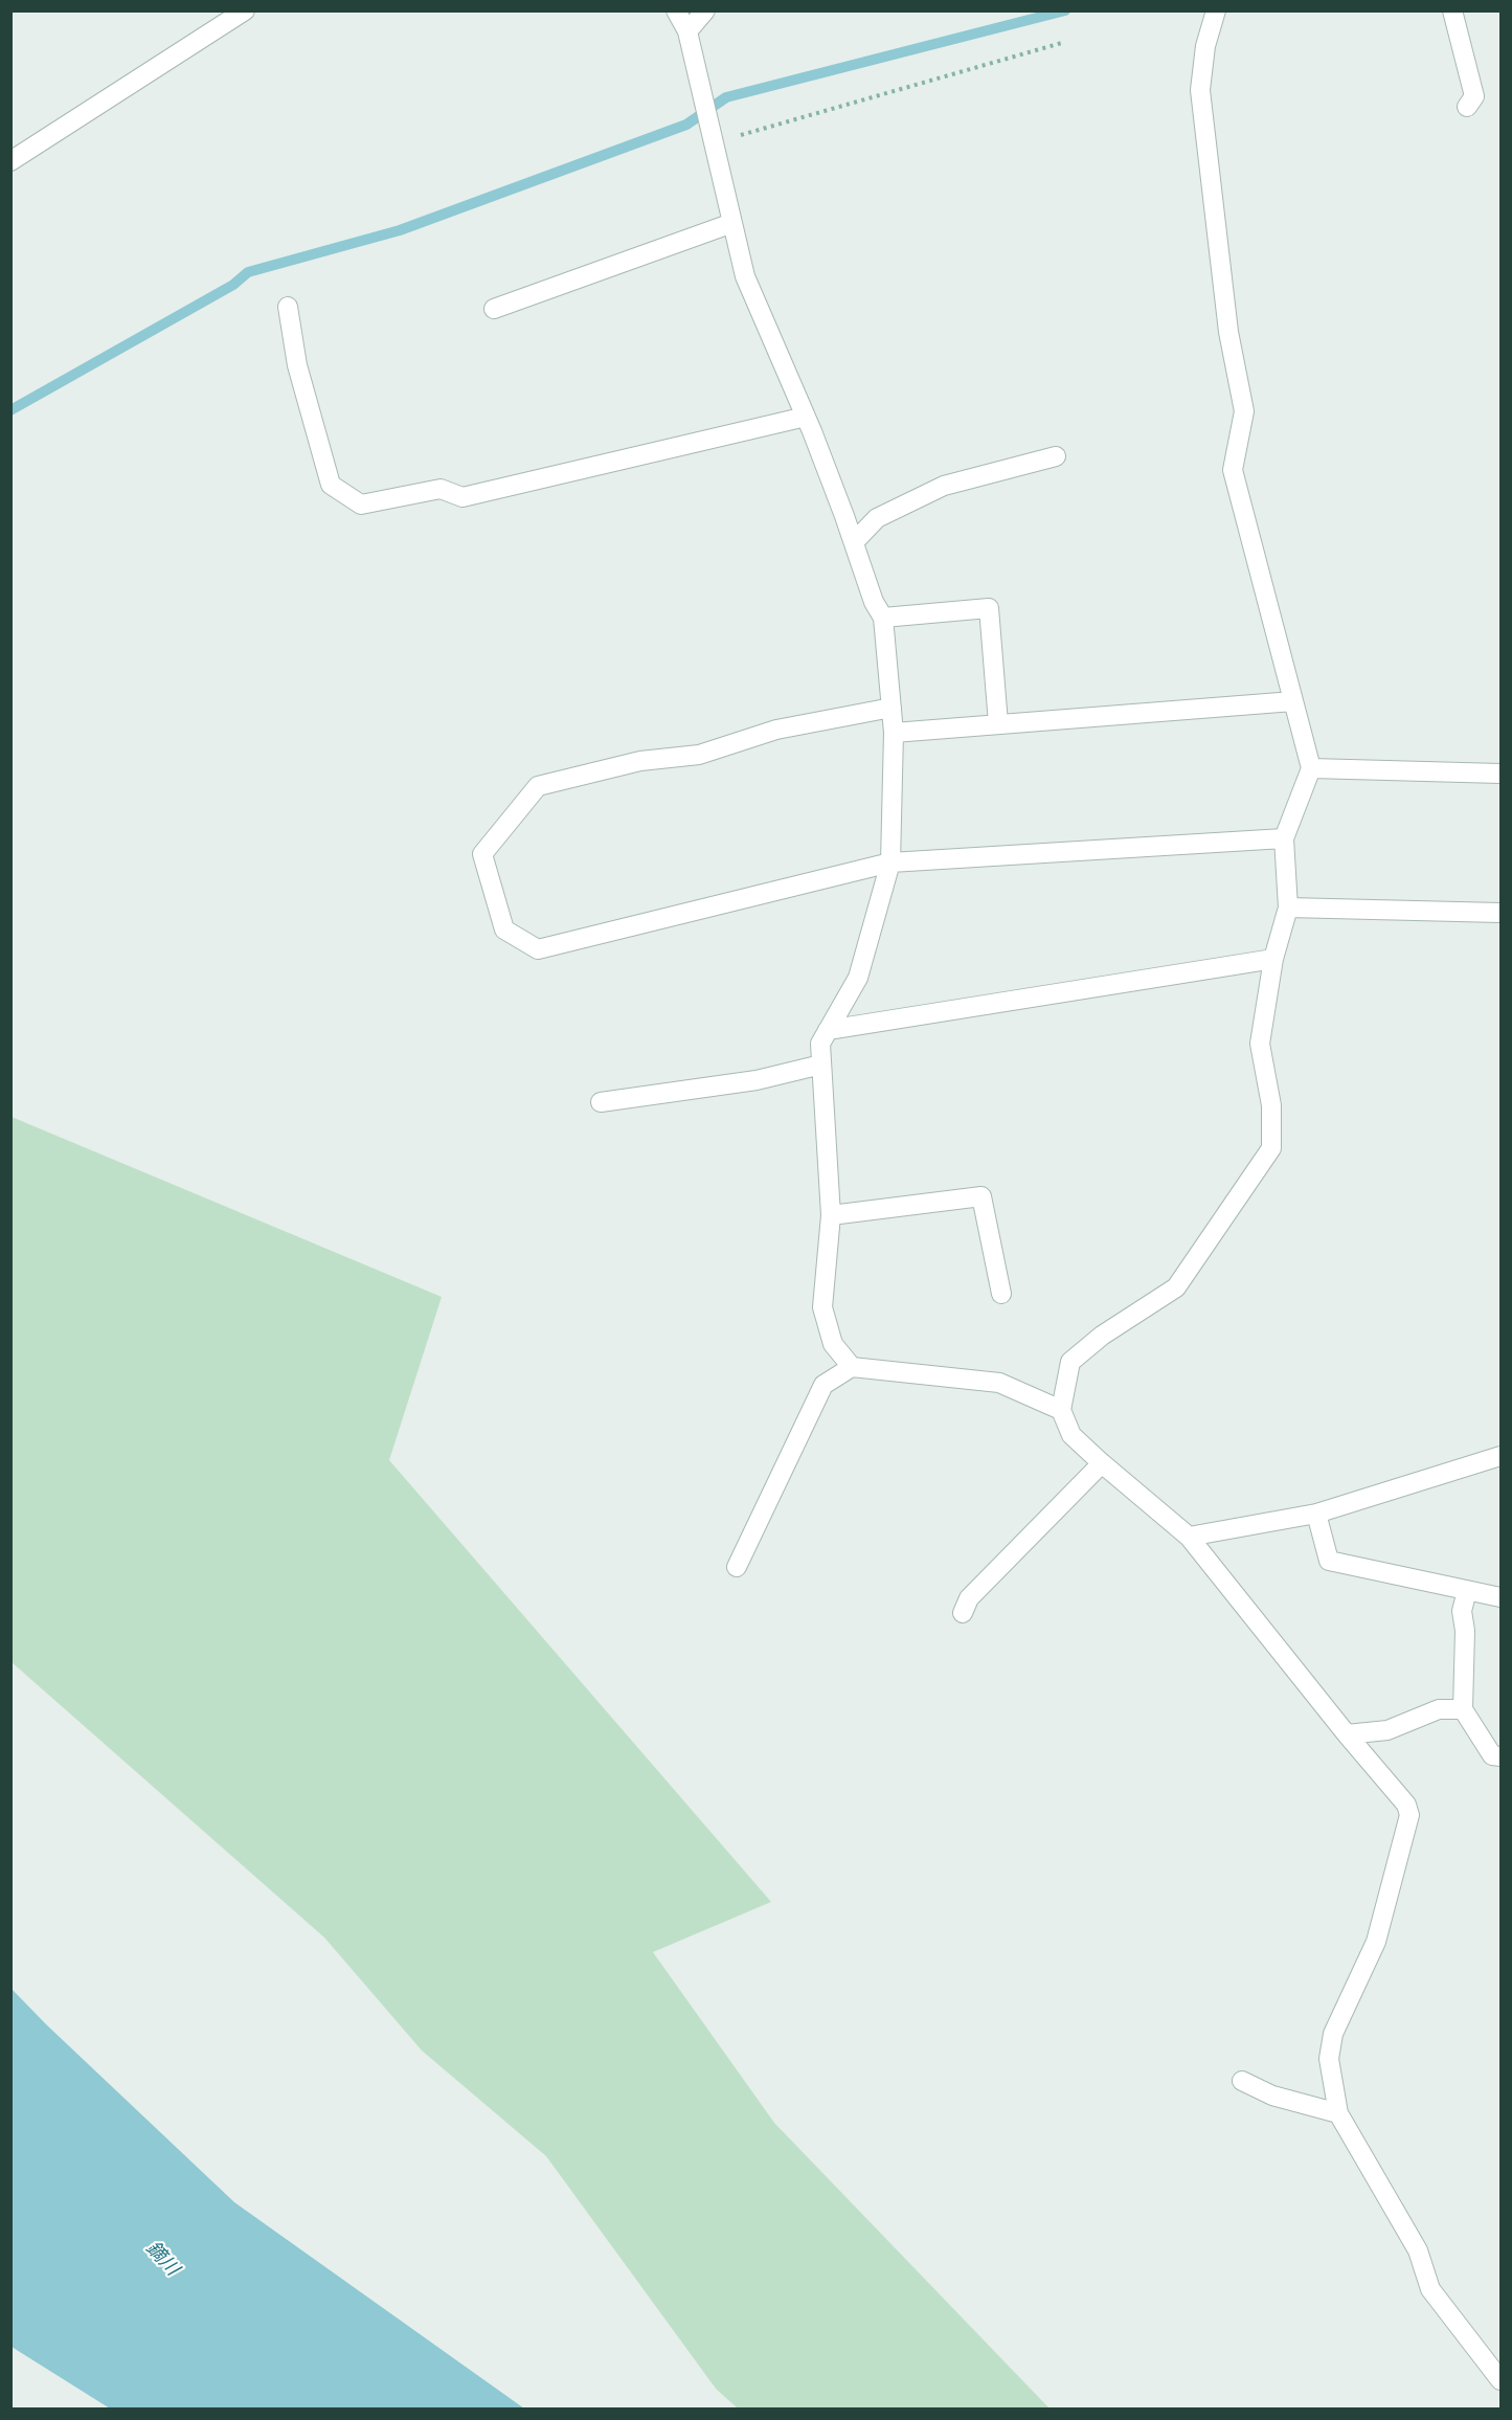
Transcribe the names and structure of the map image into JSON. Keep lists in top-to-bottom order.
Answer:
{
  "water": ["鏑川"]
}
